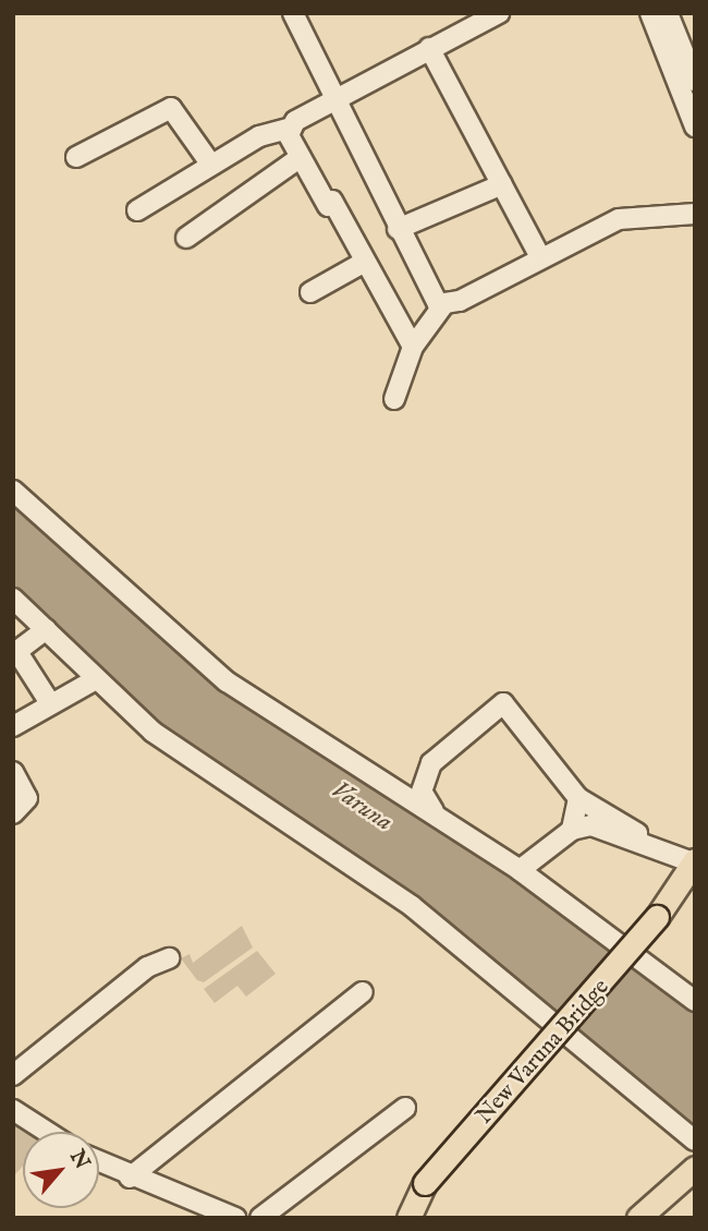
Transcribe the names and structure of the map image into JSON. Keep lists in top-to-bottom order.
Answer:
{
  "streets": {
    "main road": ["New Varuna Bridge"]
  },
  "water": ["Varuna"],
  "north": "top right"
}
